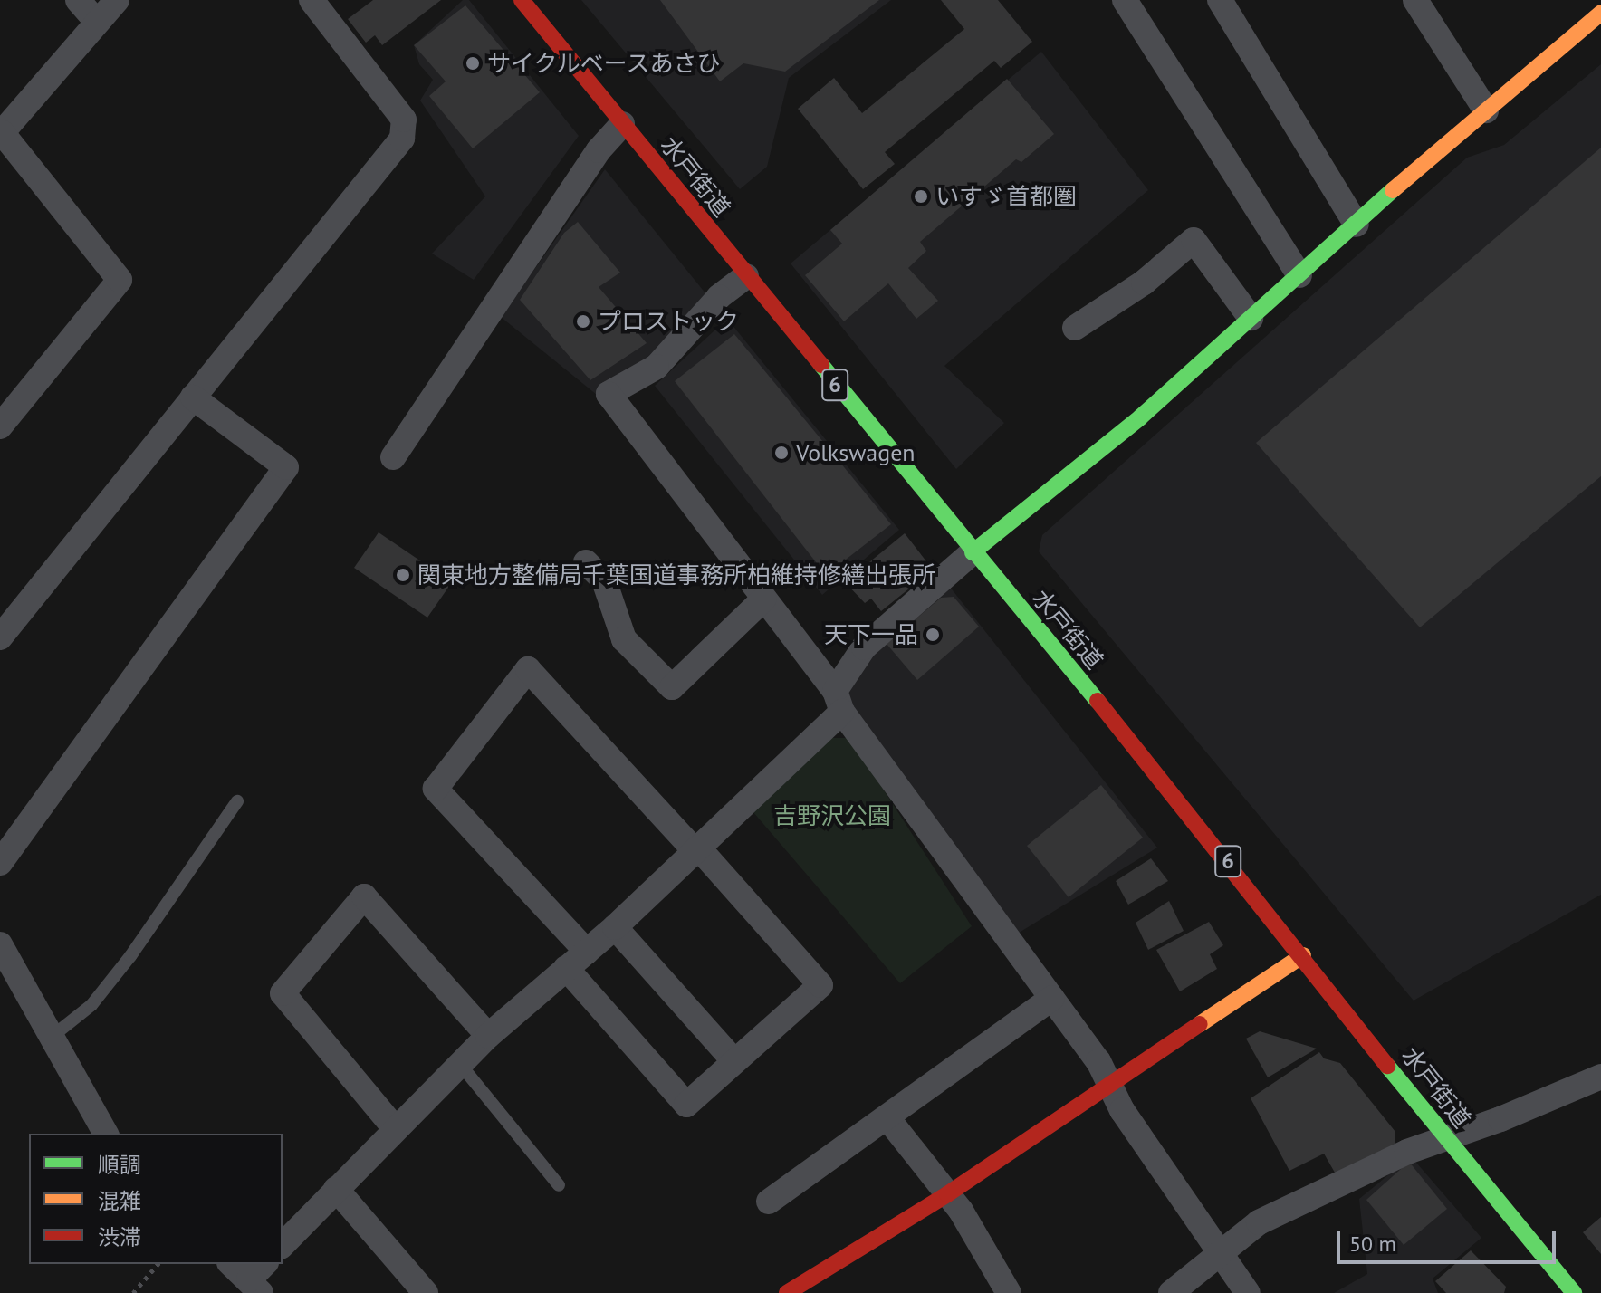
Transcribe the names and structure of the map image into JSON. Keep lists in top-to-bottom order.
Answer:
{
  "streets": {
    "main road": ["水戸街道", "6"]
  },
  "parks": ["吉野沢公園"],
  "places": [
    "サイクルベースあさひ",
    "いすゞ首都圏",
    "プロストック",
    "Volkswagen",
    "関東地方整備局千葉国道事務所柏維持修繕出張所",
    "天下一品"
  ],
  "legend": ["順調", "混雑", "渋滞"],
  "scale_bar": "50 m"
}
